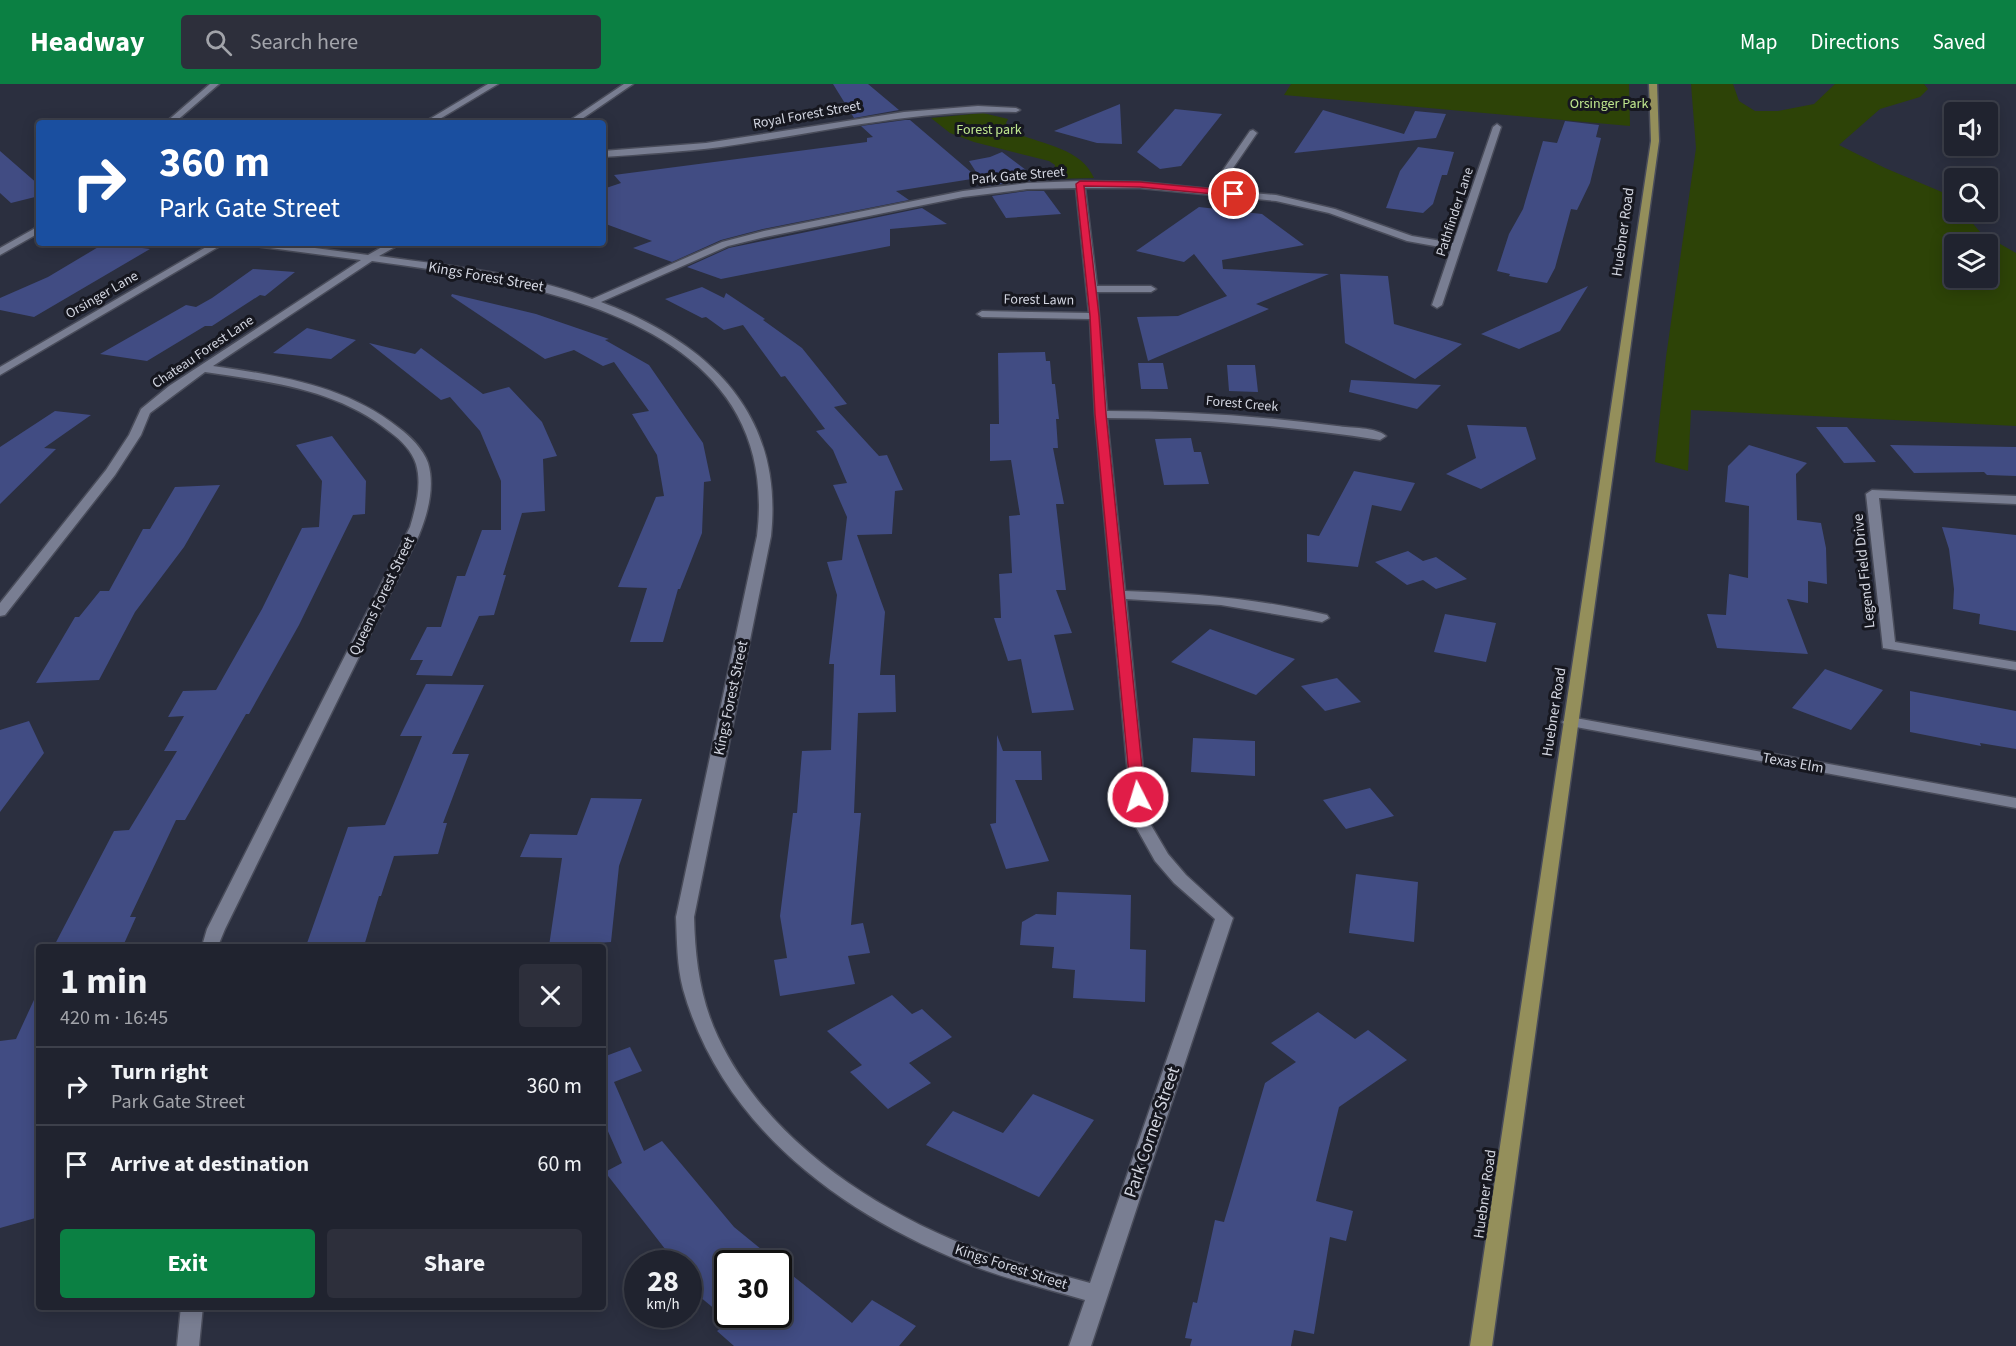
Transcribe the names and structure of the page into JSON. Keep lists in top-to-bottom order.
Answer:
{
  "streets": {
    "main road": ["Huebner Road"],
    "street": [
      "Royal Forest Street",
      "Park Gate Street",
      "Pathfinder Lane",
      "Kings Forest Street",
      "Orsinger Lane",
      "Forest Lawn",
      "Chateau Forest Lane",
      "Forest Creek",
      "Legend Field Drive",
      "Queens Forest Street",
      "Texas Elm",
      "Park Corner Street"
    ]
  },
  "crossings": [
    ["Park Gate Street", "Pathfinder Lane"],
    ["Park Gate Street", "Kings Forest Street"],
    ["Huebner Road", "Texas Elm"],
    ["Kings Forest Street", "Chateau Forest Lane"],
    ["Kings Forest Street", "Park Corner Street"],
    ["Chateau Forest Lane", "Queens Forest Street"]
  ],
  "parks": ["Orsinger Park", "Forest park"],
  "page": {
    "header": "Headway",
    "search": "Search here",
    "nav": ["Map", "Directions", "Saved"],
    "turn": ["360 m", "Park Gate Street"],
    "heading": ["1 min", "420 m · 16:45"],
    "list": [
      {
        "name": "Turn right",
        "note": "Park Gate Street",
        "value": "360 m"
      },
      {
        "name": "Arrive at destination",
        "value": "60 m"
      }
    ],
    "buttons": ["Exit", "Share"],
    "speed": "28 km/h",
    "limit": "30"
  }
}
